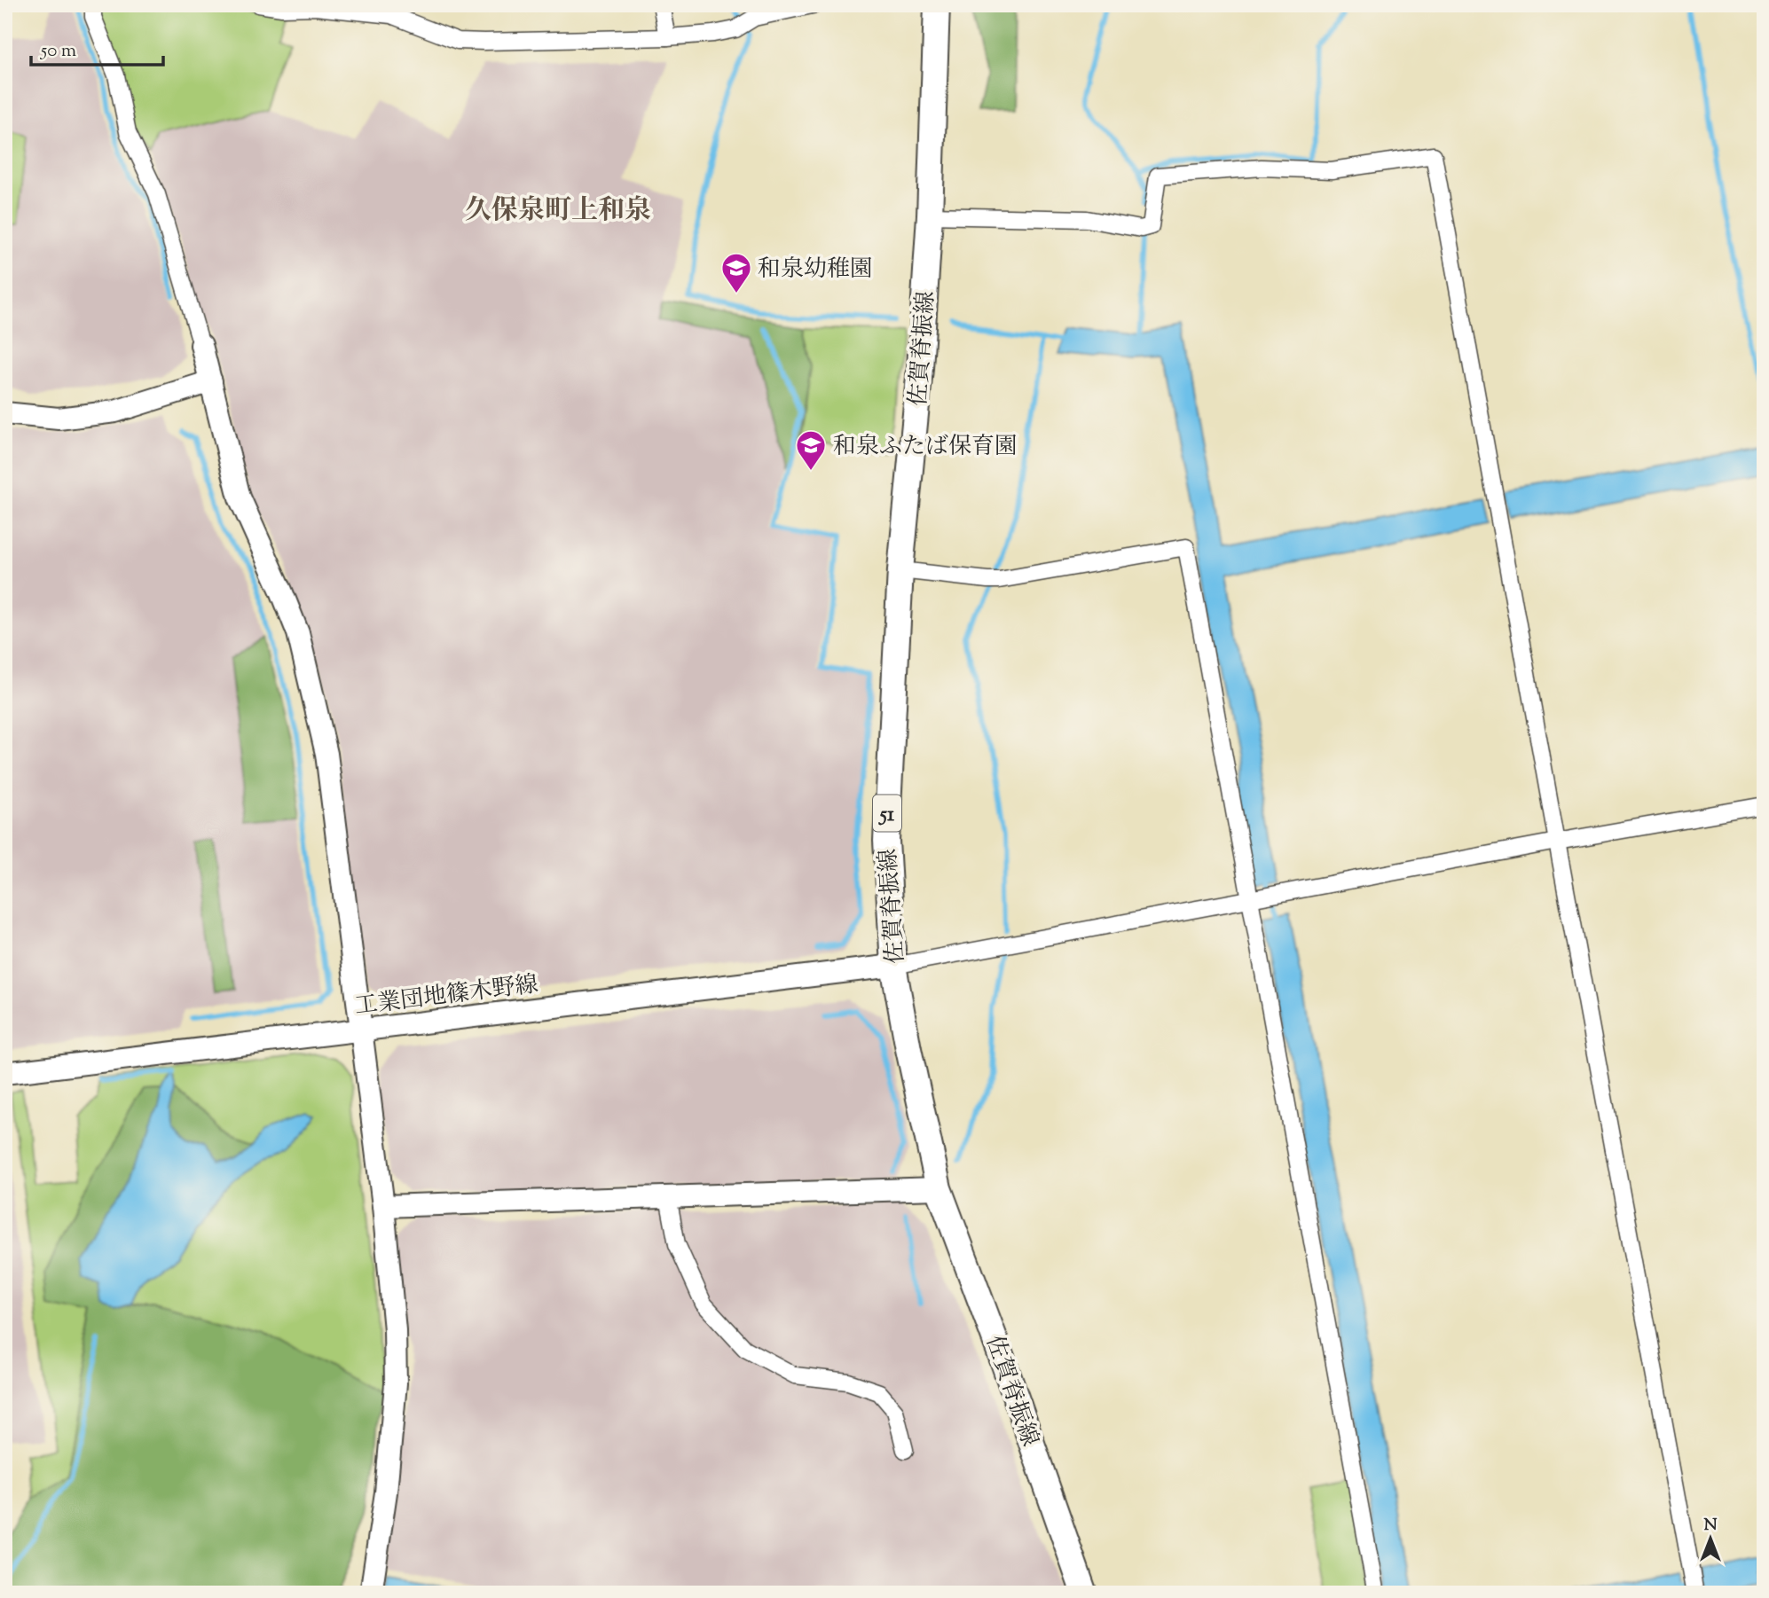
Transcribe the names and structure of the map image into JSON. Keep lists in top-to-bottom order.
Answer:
{
  "streets": {
    "main road": ["佐賀脊振線", "51"],
    "street": ["工業団地篠木野線"]
  },
  "crossings": [
    ["佐賀脊振線", "工業団地篠木野線"]
  ],
  "districts": ["久保泉町上和泉"],
  "places": {
    "school or university": ["和泉幼稚園", "和泉ふたば保育園"]
  },
  "scale_bar": "50 m",
  "north": "top"
}
